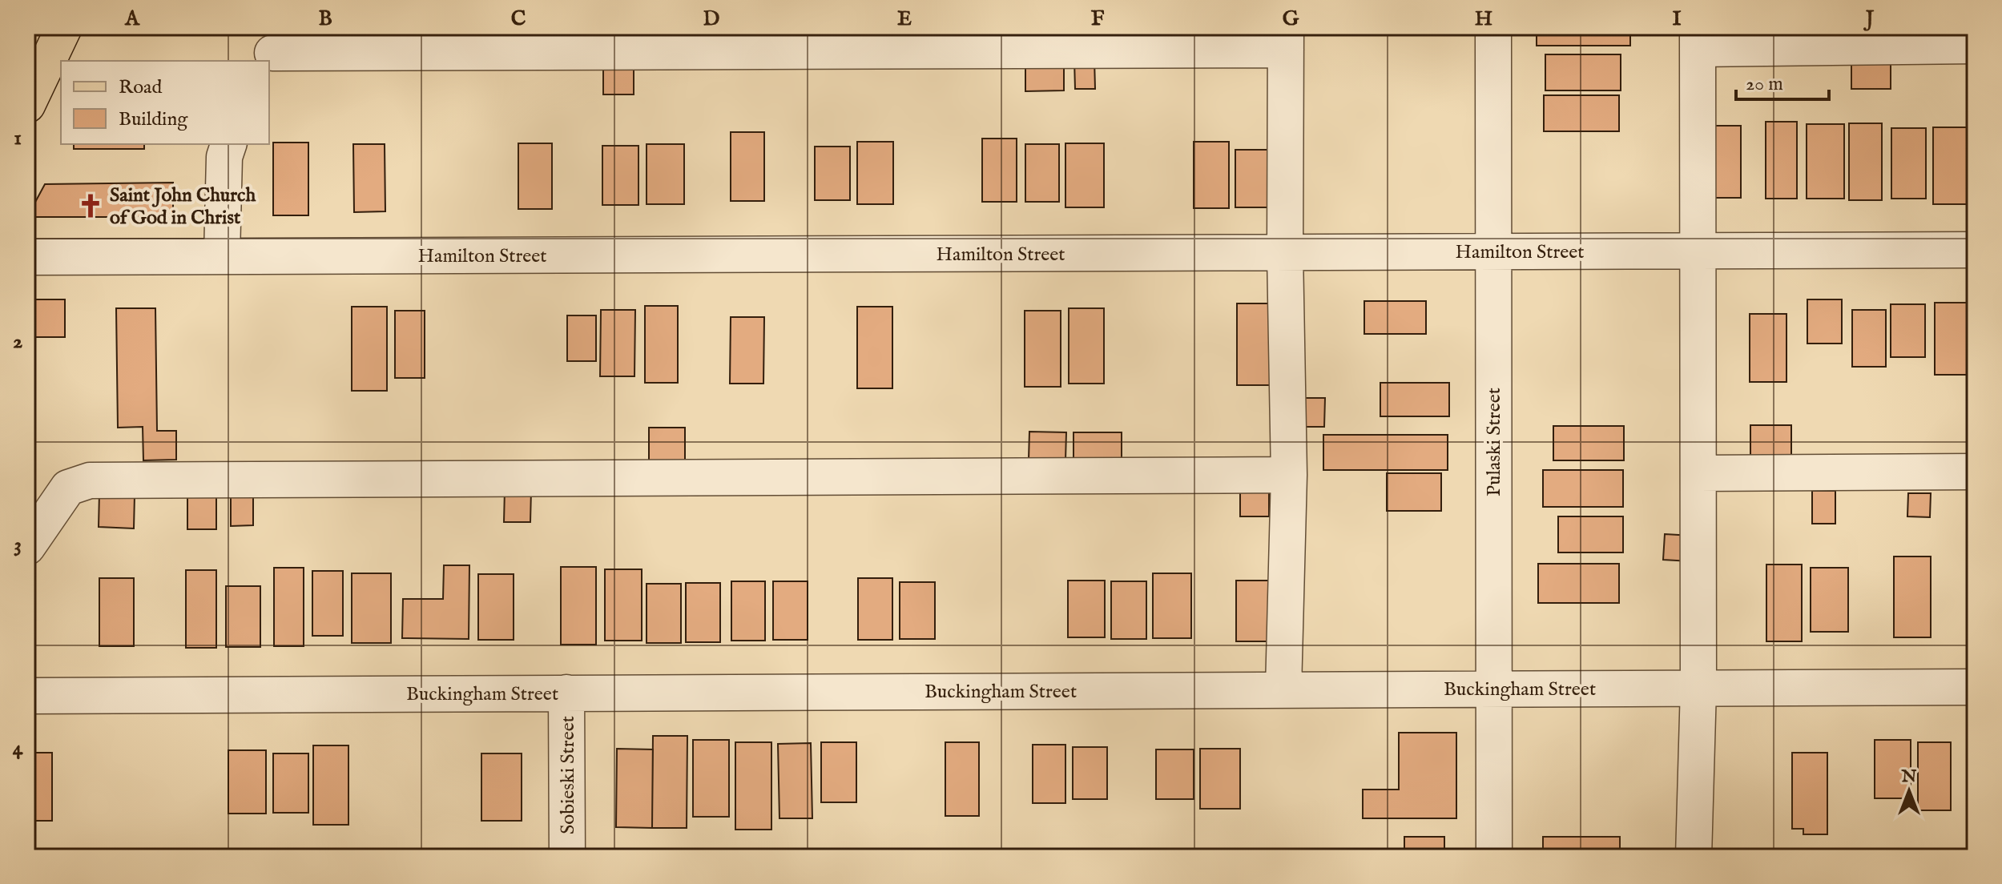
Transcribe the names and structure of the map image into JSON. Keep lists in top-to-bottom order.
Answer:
{
  "streets": {
    "street": [
      "Hamilton Street",
      "Pulaski Street",
      "Buckingham Street",
      "Sobieski Street"
    ]
  },
  "crossings": [
    ["Hamilton Street", "Pulaski Street"],
    ["Pulaski Street", "Buckingham Street"],
    ["Buckingham Street", "Sobieski Street"]
  ],
  "places": {
    "church": ["Saint John Church of God in Christ"]
  },
  "legend": ["Road", "Building"],
  "scale_bar": "20 m",
  "north": "top",
  "grid": {
    "columns": [
      "A",
      "B",
      "C",
      "D",
      "E",
      "F",
      "G",
      "H",
      "I",
      "J"
    ],
    "rows": [
      "1",
      "2",
      "3",
      "4"
    ]
  }
}
